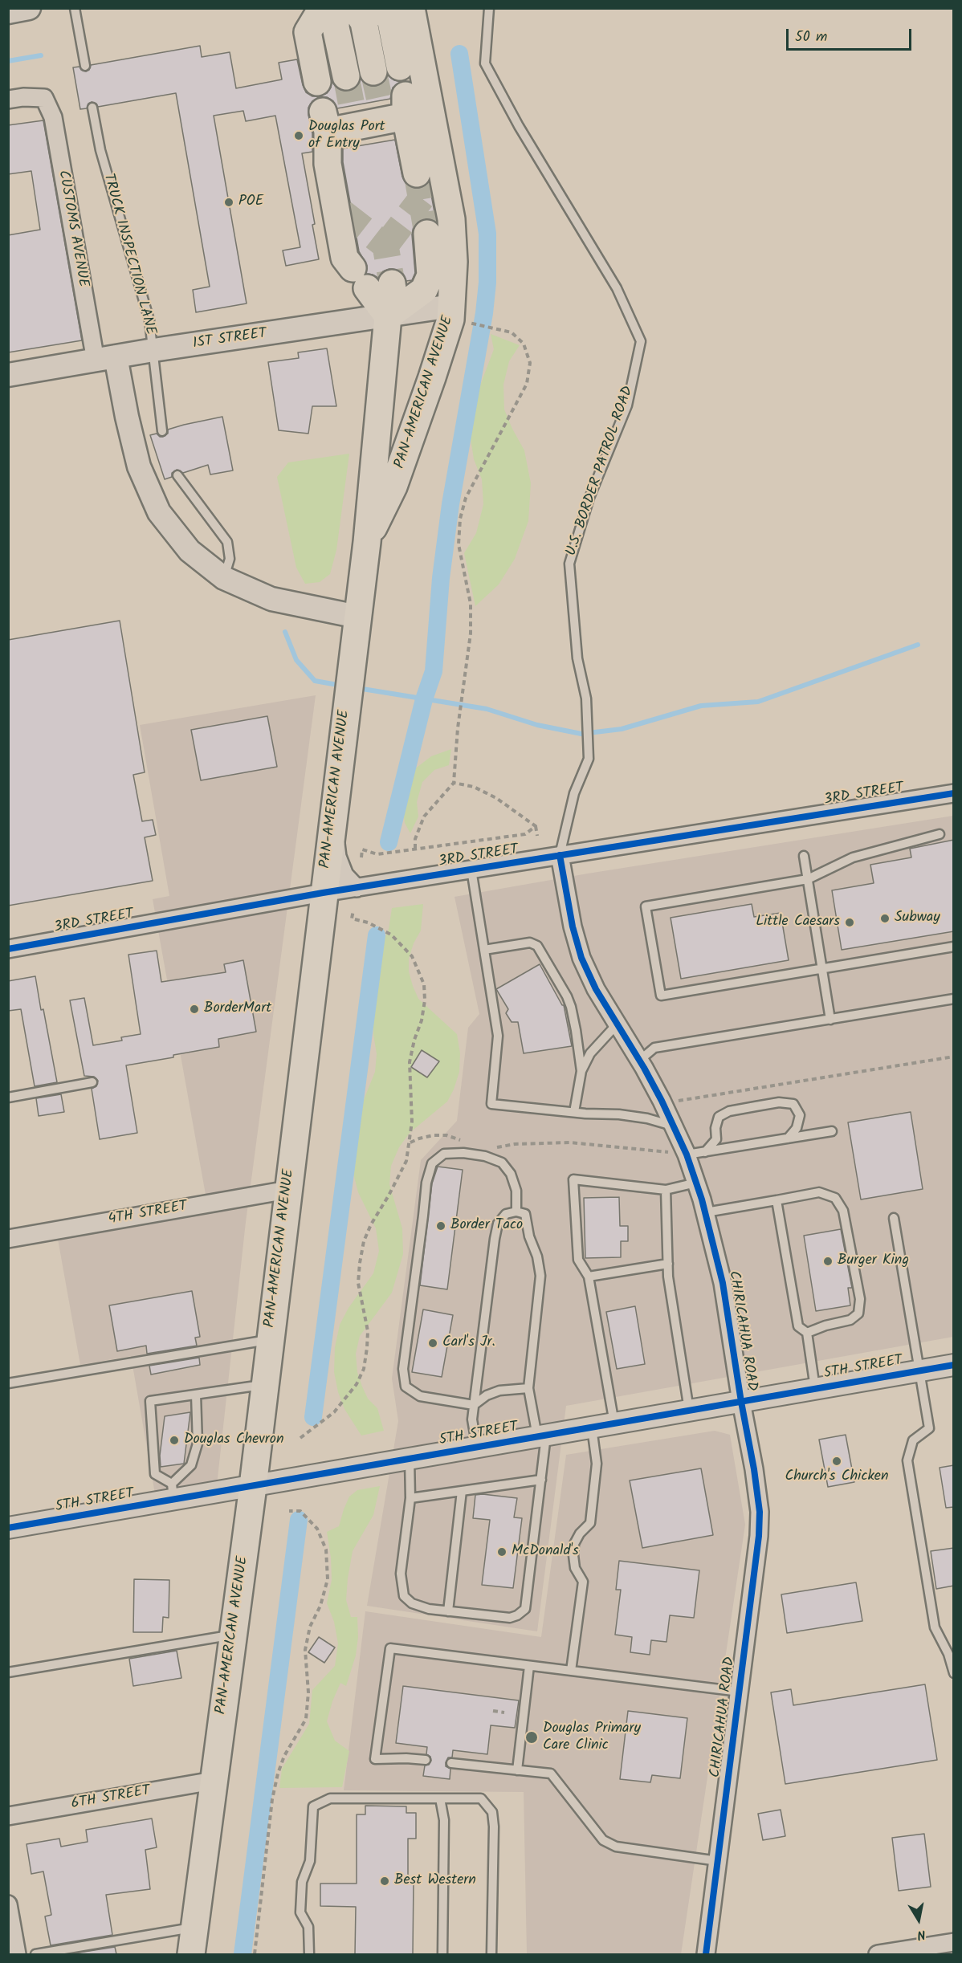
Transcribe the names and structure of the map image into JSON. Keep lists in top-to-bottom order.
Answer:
{
  "streets": {
    "main road": ["1ST STREET", "PAN-AMERICAN AVENUE"],
    "street": [
      "CUSTOMS AVENUE",
      "3RD STREET",
      "4TH STREET",
      "CHIRICAHUA ROAD",
      "5TH STREET",
      "6TH STREET"
    ],
    "lane": ["TRUCK INSPECTION LANE", "U.S. BORDER PATROL ROAD"]
  },
  "crossings": [
    ["CUSTOMS AVENUE", "1ST STREET"],
    ["TRUCK INSPECTION LANE", "1ST STREET"],
    ["1ST STREET", "PAN-AMERICAN AVENUE"],
    ["PAN-AMERICAN AVENUE", "3RD STREET"],
    ["PAN-AMERICAN AVENUE", "4TH STREET"],
    ["PAN-AMERICAN AVENUE", "5TH STREET"],
    ["PAN-AMERICAN AVENUE", "6TH STREET"],
    ["U.S. BORDER PATROL ROAD", "3RD STREET"],
    ["U.S. BORDER PATROL ROAD", "CHIRICAHUA ROAD"],
    ["3RD STREET", "CHIRICAHUA ROAD"],
    ["CHIRICAHUA ROAD", "5TH STREET"]
  ],
  "places": [
    "Douglas Port of Entry",
    "POE",
    "Subway",
    "Little Caesars",
    "BorderMart",
    "Border Taco",
    "Burger King",
    "Carl's Jr.",
    "Douglas Chevron",
    "Church's Chicken",
    "McDonald's",
    "Douglas Primary Care Clinic",
    "Best Western"
  ],
  "scale_bar": "50 m",
  "north": "bottom"
}
